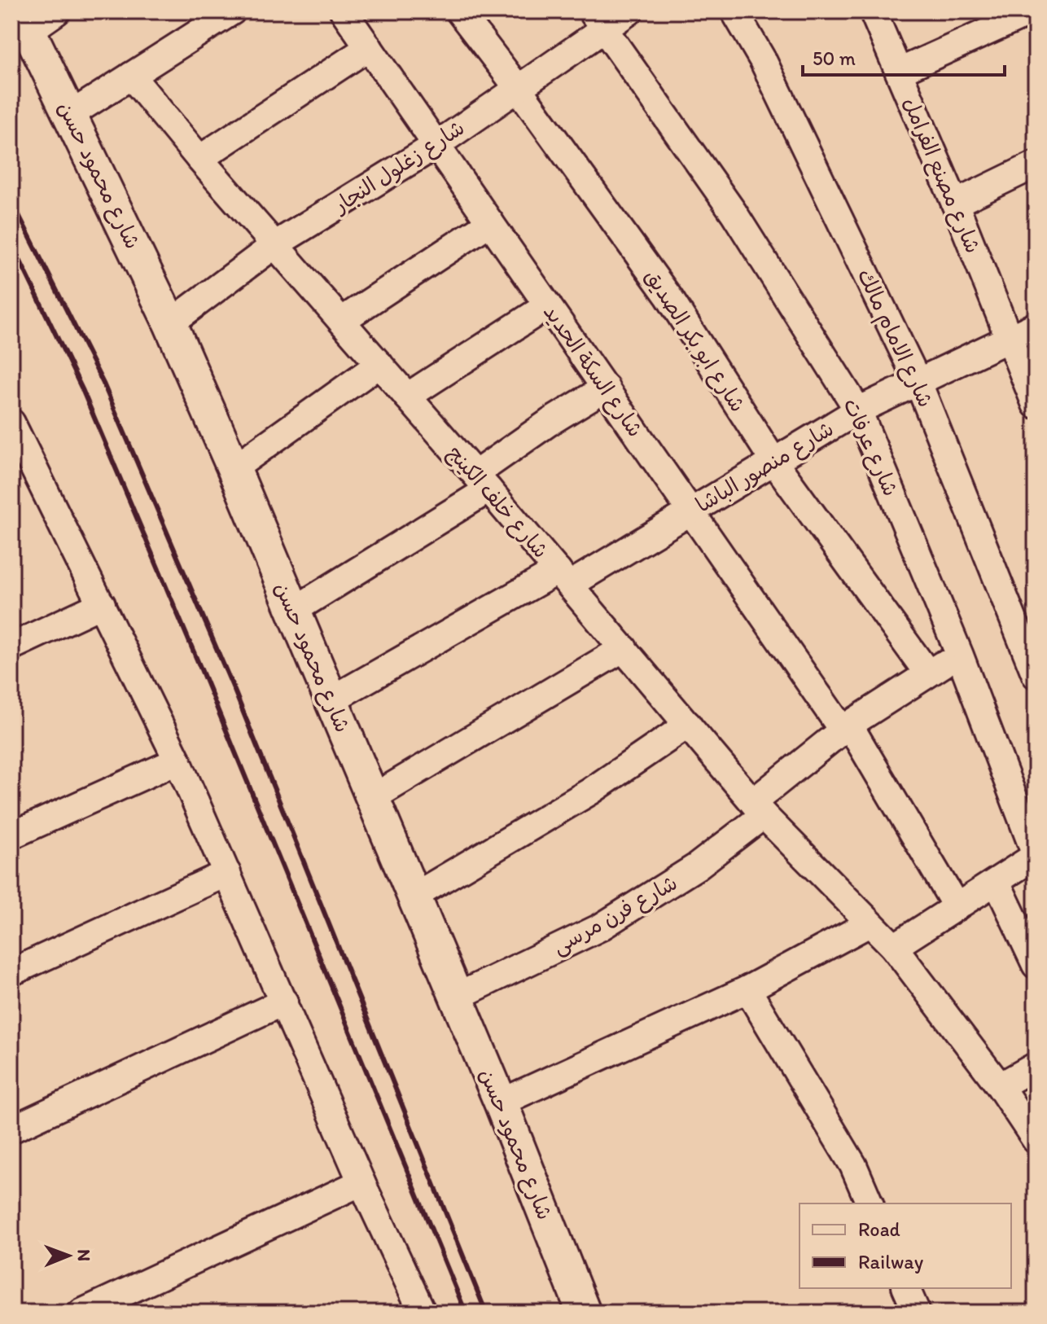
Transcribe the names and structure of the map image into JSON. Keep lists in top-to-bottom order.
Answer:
{
  "streets": {
    "street": [
      "شارع زغلول النجار",
      "شارع محمود حسن",
      "شارع مصنع الفرامل",
      "شارع الامام مالك",
      "شارع ابو بكر الصديق",
      "شارع السكة الحديد",
      "شارع عرفات",
      "شارع منصور الباشا",
      "شارع خلف الكينج",
      "شارع فرن مرسى"
    ]
  },
  "crossings": [
    ["شارع زغلول النجار", "شارع محمود حسن"],
    ["شارع زغلول النجار", "شارع ابو بكر الصديق"],
    ["شارع زغلول النجار", "شارع السكة الحديد"],
    ["شارع زغلول النجار", "شارع عرفات"],
    ["شارع زغلول النجار", "شارع خلف الكينج"],
    ["شارع محمود حسن", "شارع منصور الباشا"],
    ["شارع محمود حسن", "شارع فرن مرسى"],
    ["شارع مصنع الفرامل", "شارع منصور الباشا"],
    ["شارع الامام مالك", "شارع منصور الباشا"],
    ["شارع ابو بكر الصديق", "شارع منصور الباشا"],
    ["شارع ابو بكر الصديق", "شارع فرن مرسى"],
    ["شارع السكة الحديد", "شارع منصور الباشا"],
    ["شارع السكة الحديد", "شارع فرن مرسى"],
    ["شارع عرفات", "شارع منصور الباشا"],
    ["شارع عرفات", "شارع فرن مرسى"],
    ["شارع منصور الباشا", "شارع خلف الكينج"],
    ["شارع خلف الكينج", "شارع فرن مرسى"]
  ],
  "legend": ["Road", "Railway"],
  "scale_bar": "50 m",
  "north": "right"
}
